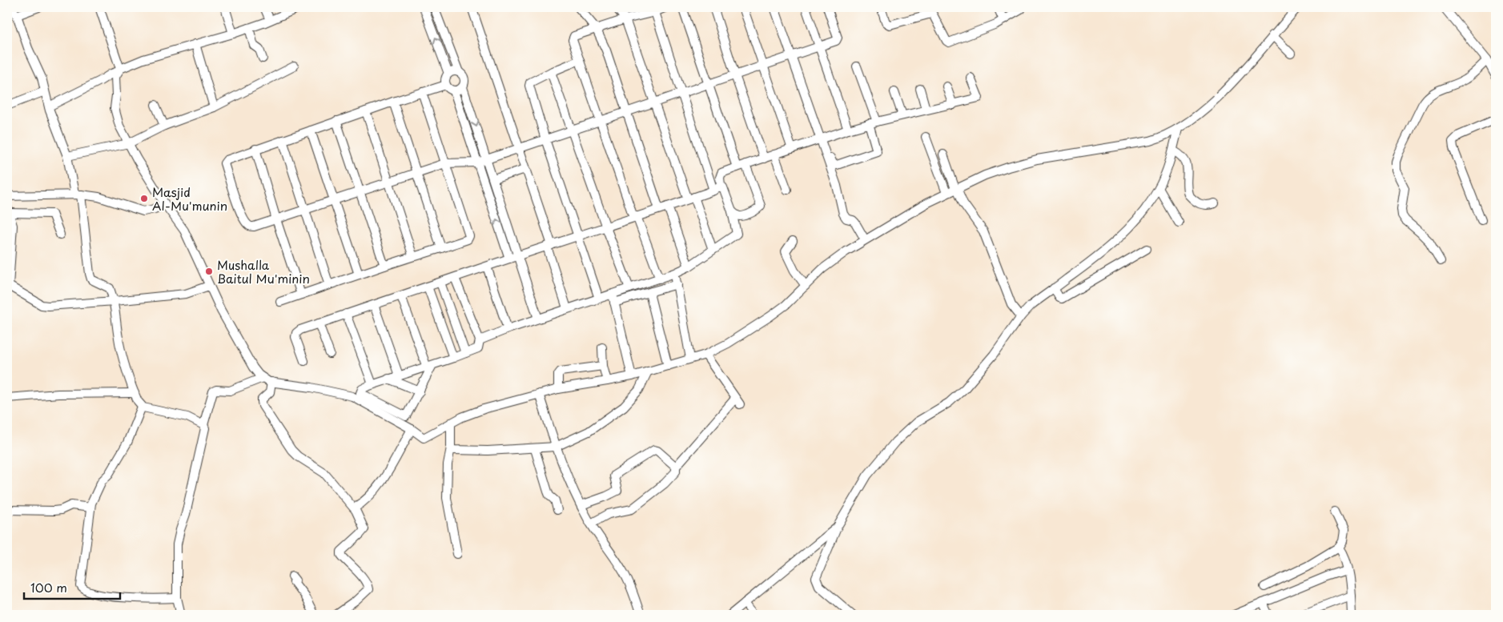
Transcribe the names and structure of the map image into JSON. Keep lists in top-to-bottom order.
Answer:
{
  "places": ["Masjid Al-Mu'munin", "Mushalla Baitul Mu'minin"],
  "scale_bar": "100 m"
}
